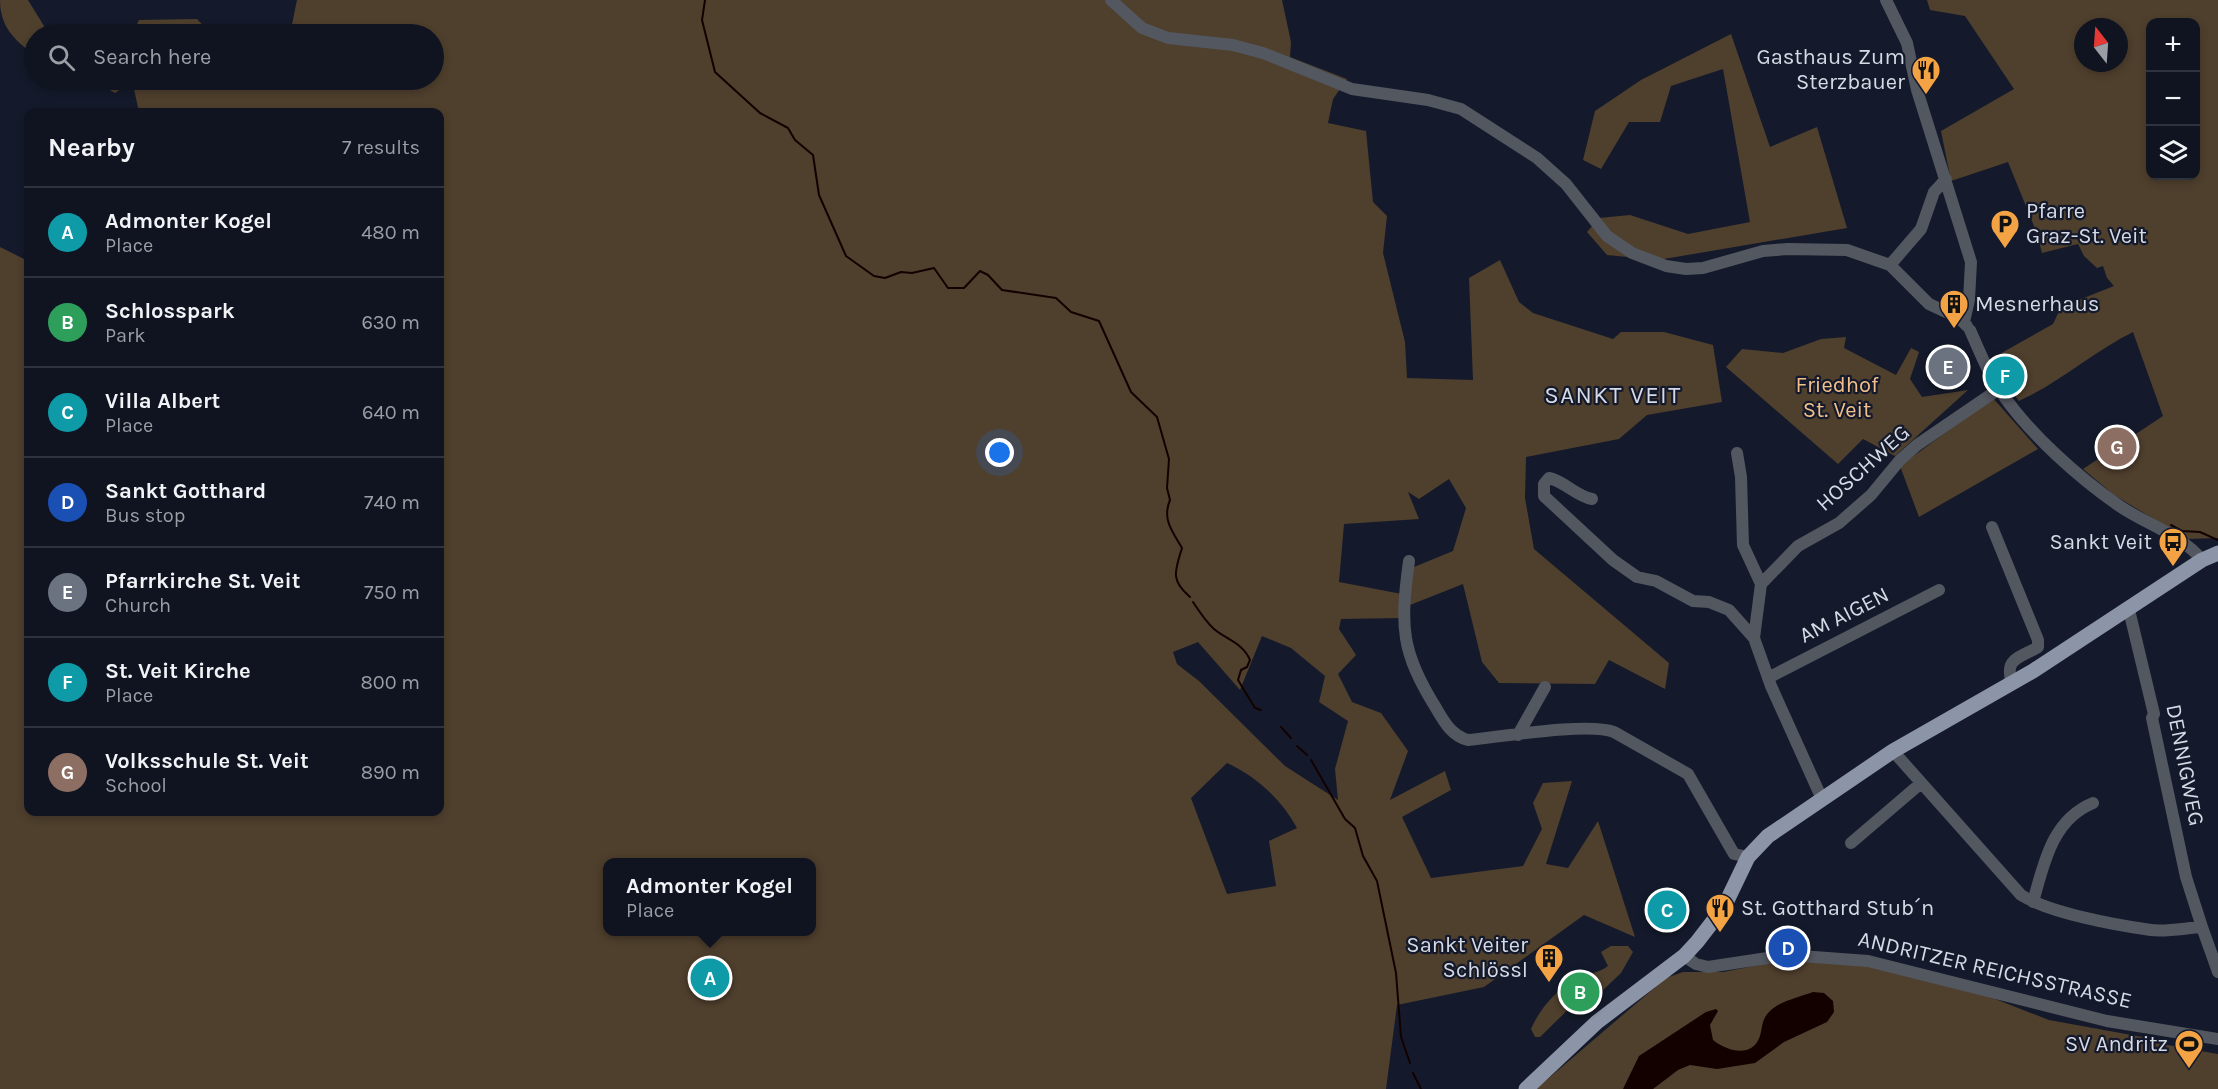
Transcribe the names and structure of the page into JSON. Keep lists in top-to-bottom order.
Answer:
{
  "streets": {
    "street": [
      "HOSCHWEG",
      "AM AIGEN",
      "DENNIGWEG",
      "ANDRITZER REICHSSTRASSE"
    ]
  },
  "districts": ["SANKT VEIT"],
  "parks": ["Friedhof St. Veit"],
  "places": {
    "restaurant": ["Gasthaus Zum Sterzbauer", "St. Gotthard Stub´n"],
    "parking": ["Pfarre Graz-St. Veit"],
    "building": ["Mesnerhaus", "Sankt Veiter Schlössl"],
    "bus stop": ["Sankt Veit"],
    "sports": ["SV Andritz"]
  },
  "north": "top",
  "page": {
    "map_buttons": ["+", "−"],
    "search": "Search here",
    "heading": ["Nearby", "7 results"],
    "list": [
      {
        "mark": "A",
        "name": "Admonter Kogel",
        "note": "Place",
        "value": "480 m"
      },
      {
        "mark": "B",
        "name": "Schlosspark",
        "note": "Park",
        "value": "630 m"
      },
      {
        "mark": "C",
        "name": "Villa Albert",
        "note": "Place",
        "value": "640 m"
      },
      {
        "mark": "D",
        "name": "Sankt Gotthard",
        "note": "Bus stop",
        "value": "740 m"
      },
      {
        "mark": "E",
        "name": "Pfarrkirche St. Veit",
        "note": "Church",
        "value": "750 m"
      },
      {
        "mark": "F",
        "name": "St. Veit Kirche",
        "note": "Place",
        "value": "800 m"
      },
      {
        "mark": "G",
        "name": "Volksschule St. Veit",
        "note": "School",
        "value": "890 m"
      }
    ],
    "pins": [
      "E",
      "F",
      "G",
      "C",
      "D",
      "A",
      "B"
    ],
    "popup": ["Admonter Kogel", "Place"]
  }
}
